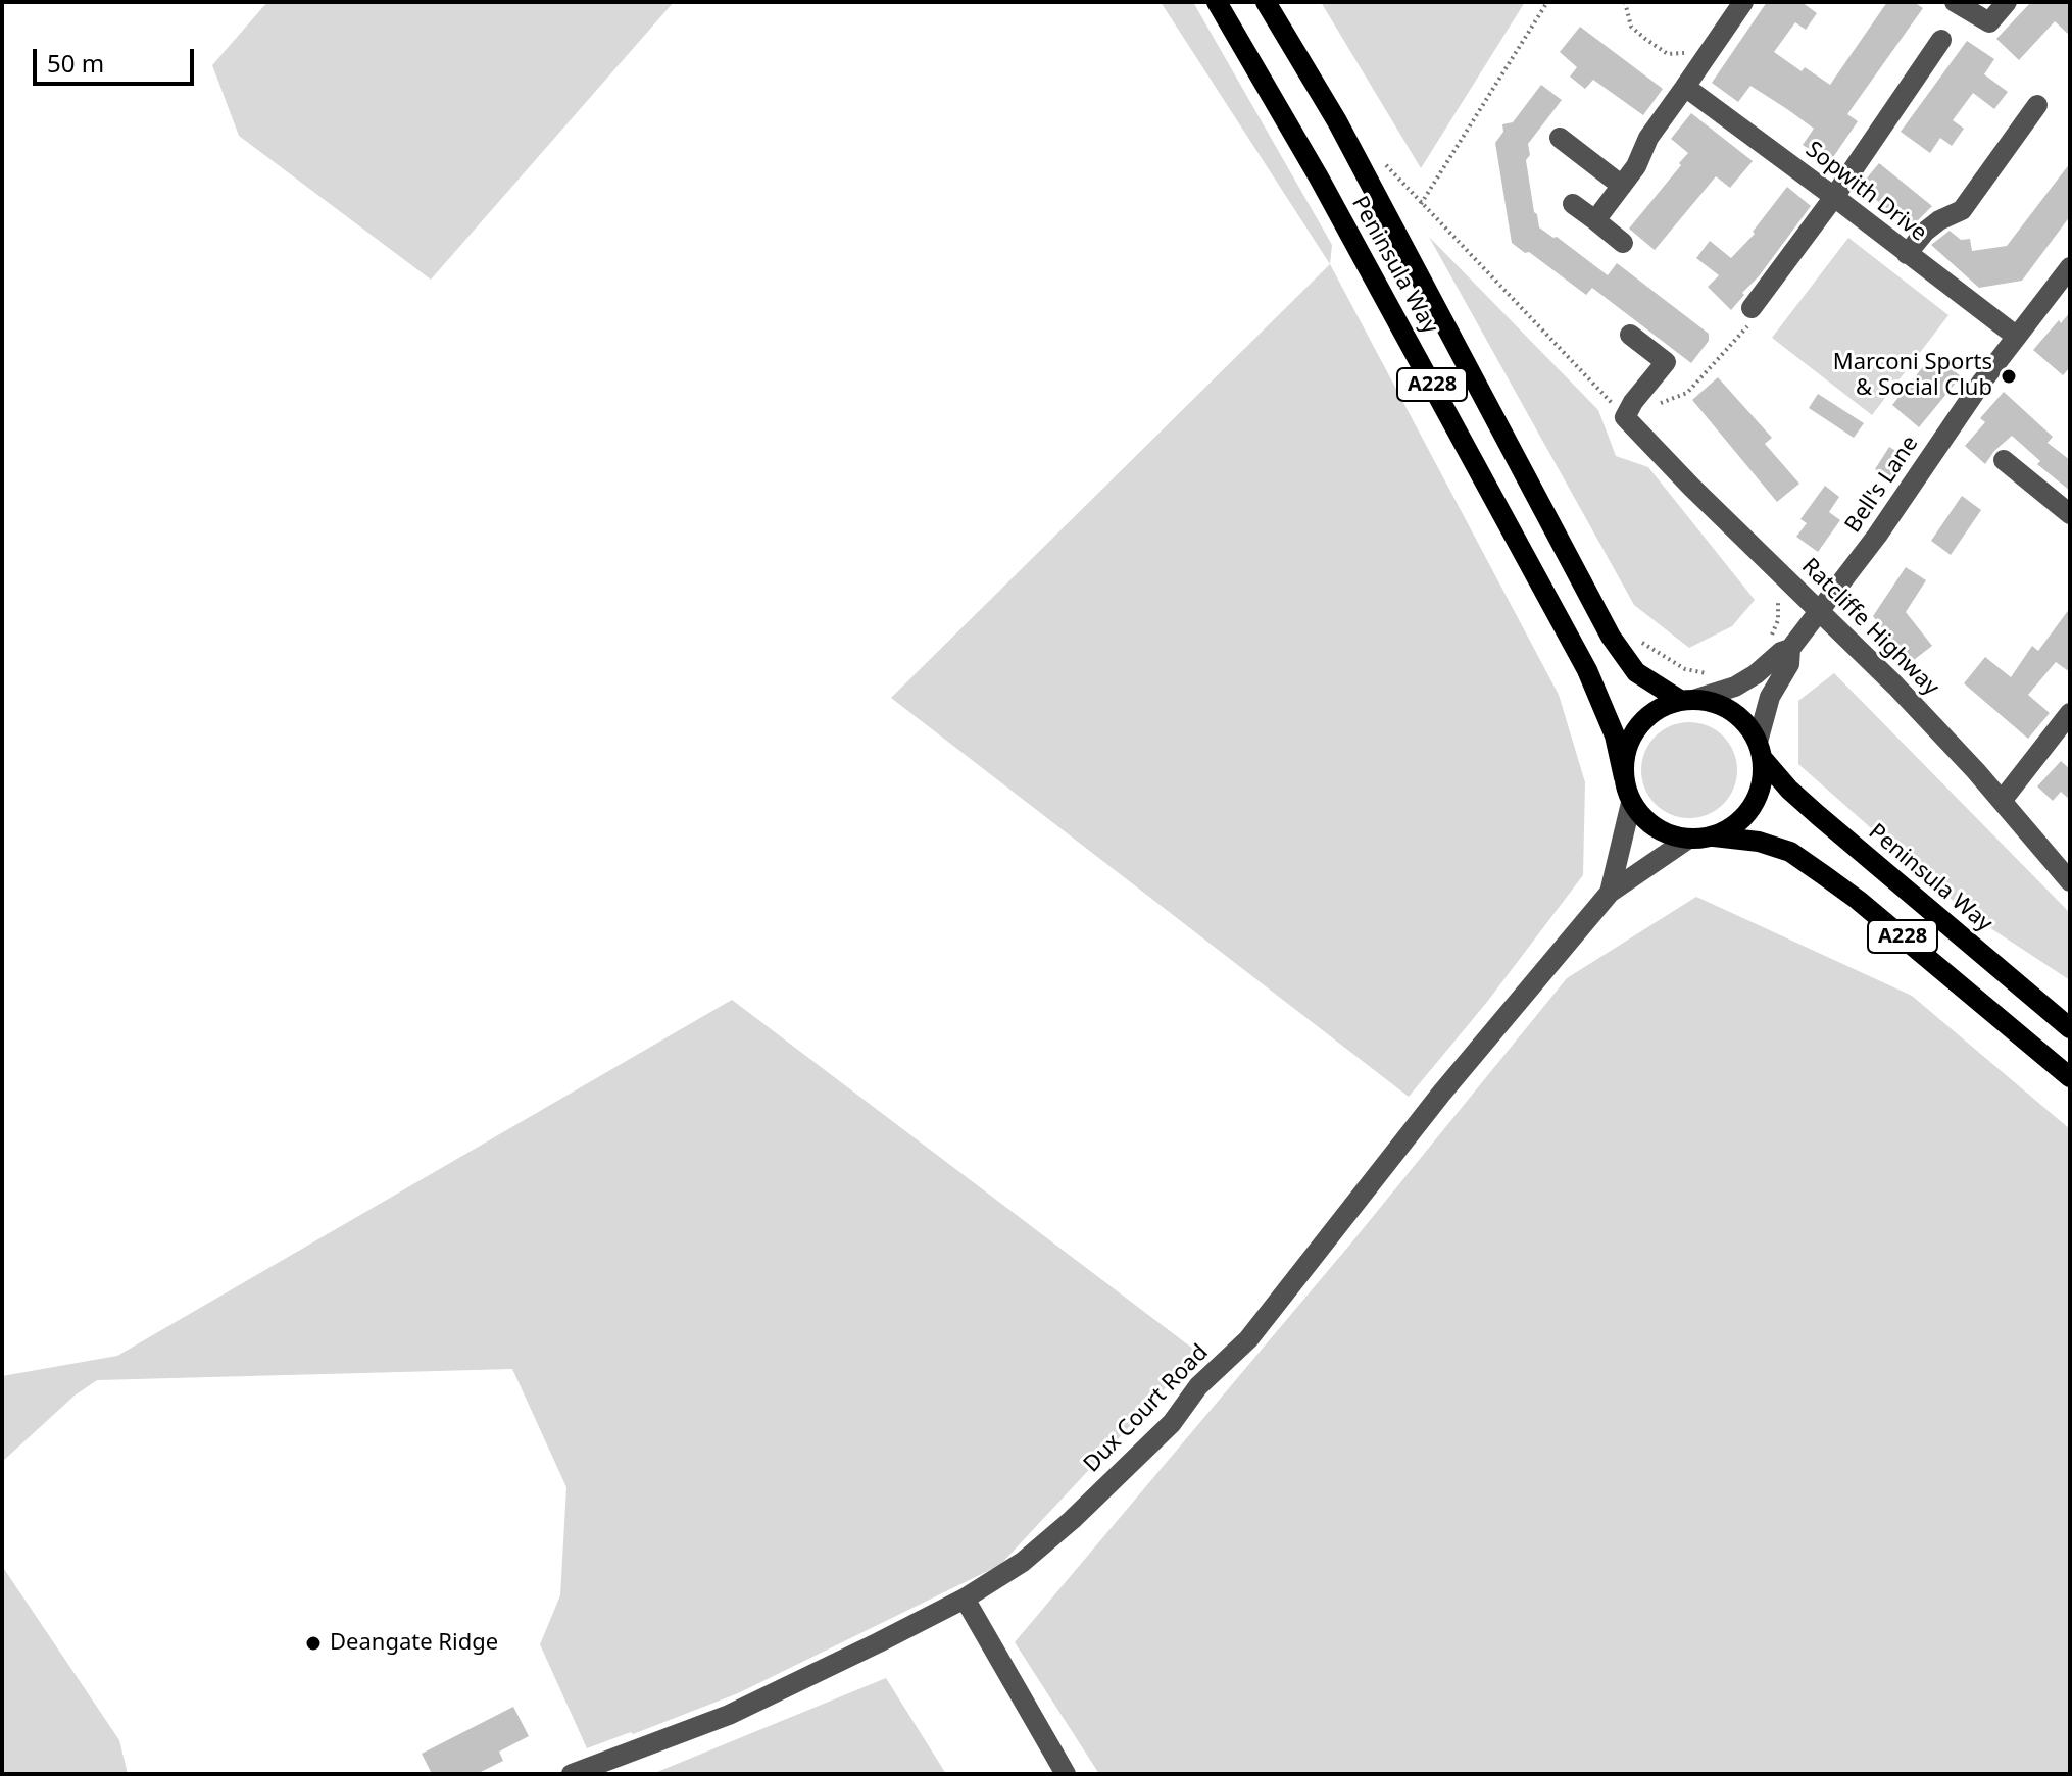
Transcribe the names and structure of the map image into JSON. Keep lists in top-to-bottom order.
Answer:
{
  "streets": {
    "main road": ["Peninsula Way", "A228"],
    "street": [
      "Sopwith Drive",
      "Bell's Lane",
      "Ratcliffe Highway",
      "Dux Court Road"
    ]
  },
  "crossings": [
    ["Sopwith Drive", "Bell's Lane"],
    ["Peninsula Way", "A228"],
    ["Peninsula Way", "Bell's Lane"],
    ["Peninsula Way", "Dux Court Road"],
    ["A228", "Bell's Lane"],
    ["A228", "Dux Court Road"],
    ["Bell's Lane", "Ratcliffe Highway"],
    ["Bell's Lane", "Dux Court Road"]
  ],
  "places": ["Marconi Sports & Social Club", "Deangate Ridge"],
  "scale_bar": "50 m"
}
